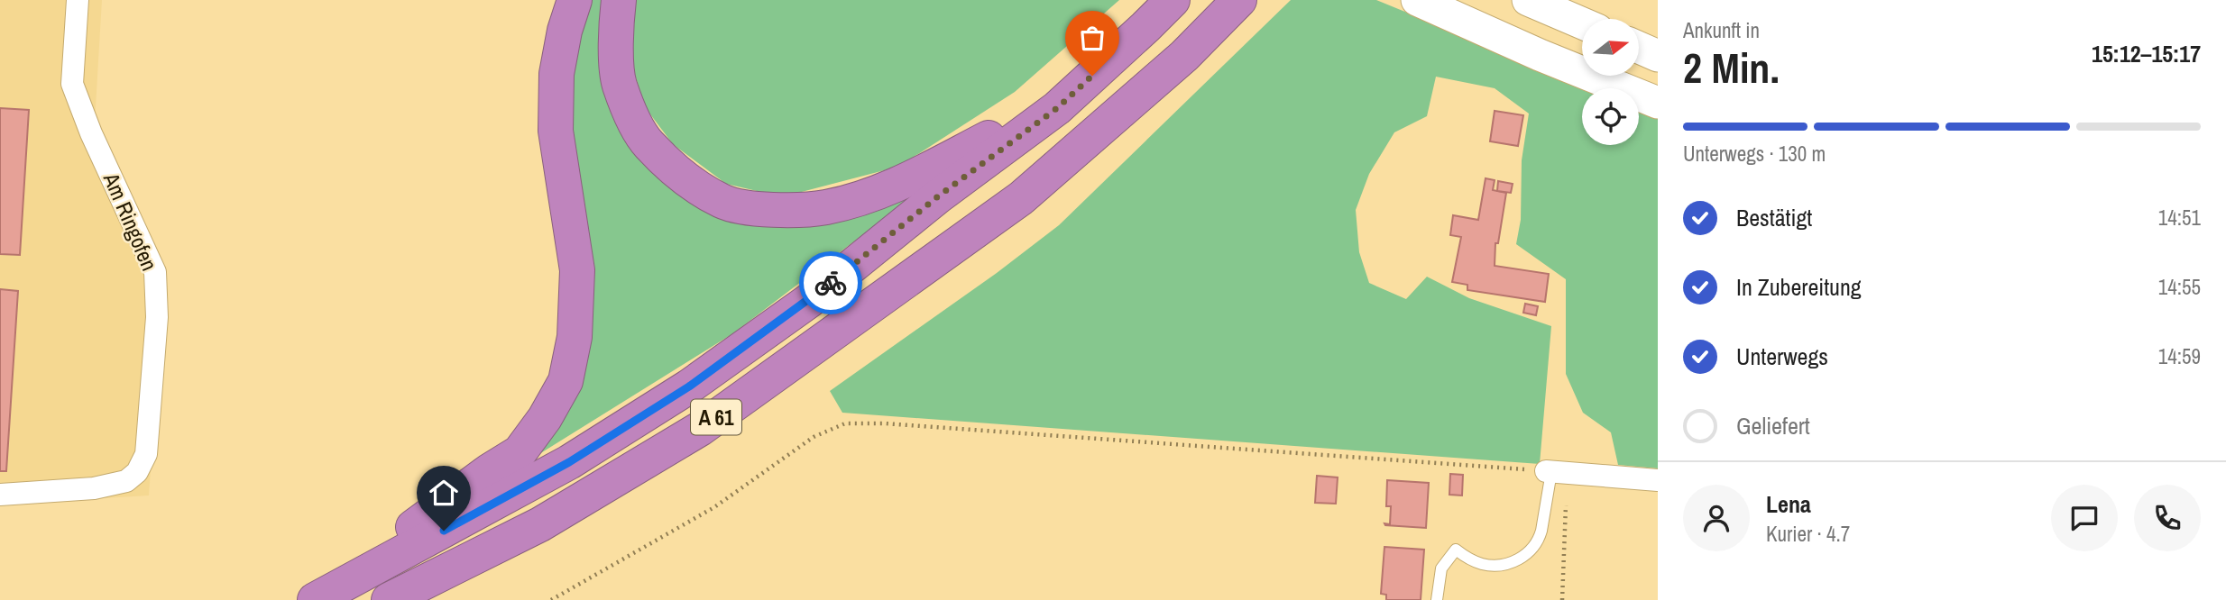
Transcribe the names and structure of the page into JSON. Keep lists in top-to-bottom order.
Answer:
{
  "streets": {
    "highway": ["A 61"],
    "street": ["Am Ringofen"]
  },
  "north": "right",
  "page": {
    "heading": ["2 Min.", "Ankunft in", "15:12–15:17"],
    "panel": ["Lena", "Kurier · 4.7"],
    "bar": "Unterwegs · 130 m",
    "list": [
      ["Bestätigt", "14:51"],
      ["In Zubereitung", "14:55"],
      ["Unterwegs", "14:59"],
      "Geliefert"
    ]
  }
}
